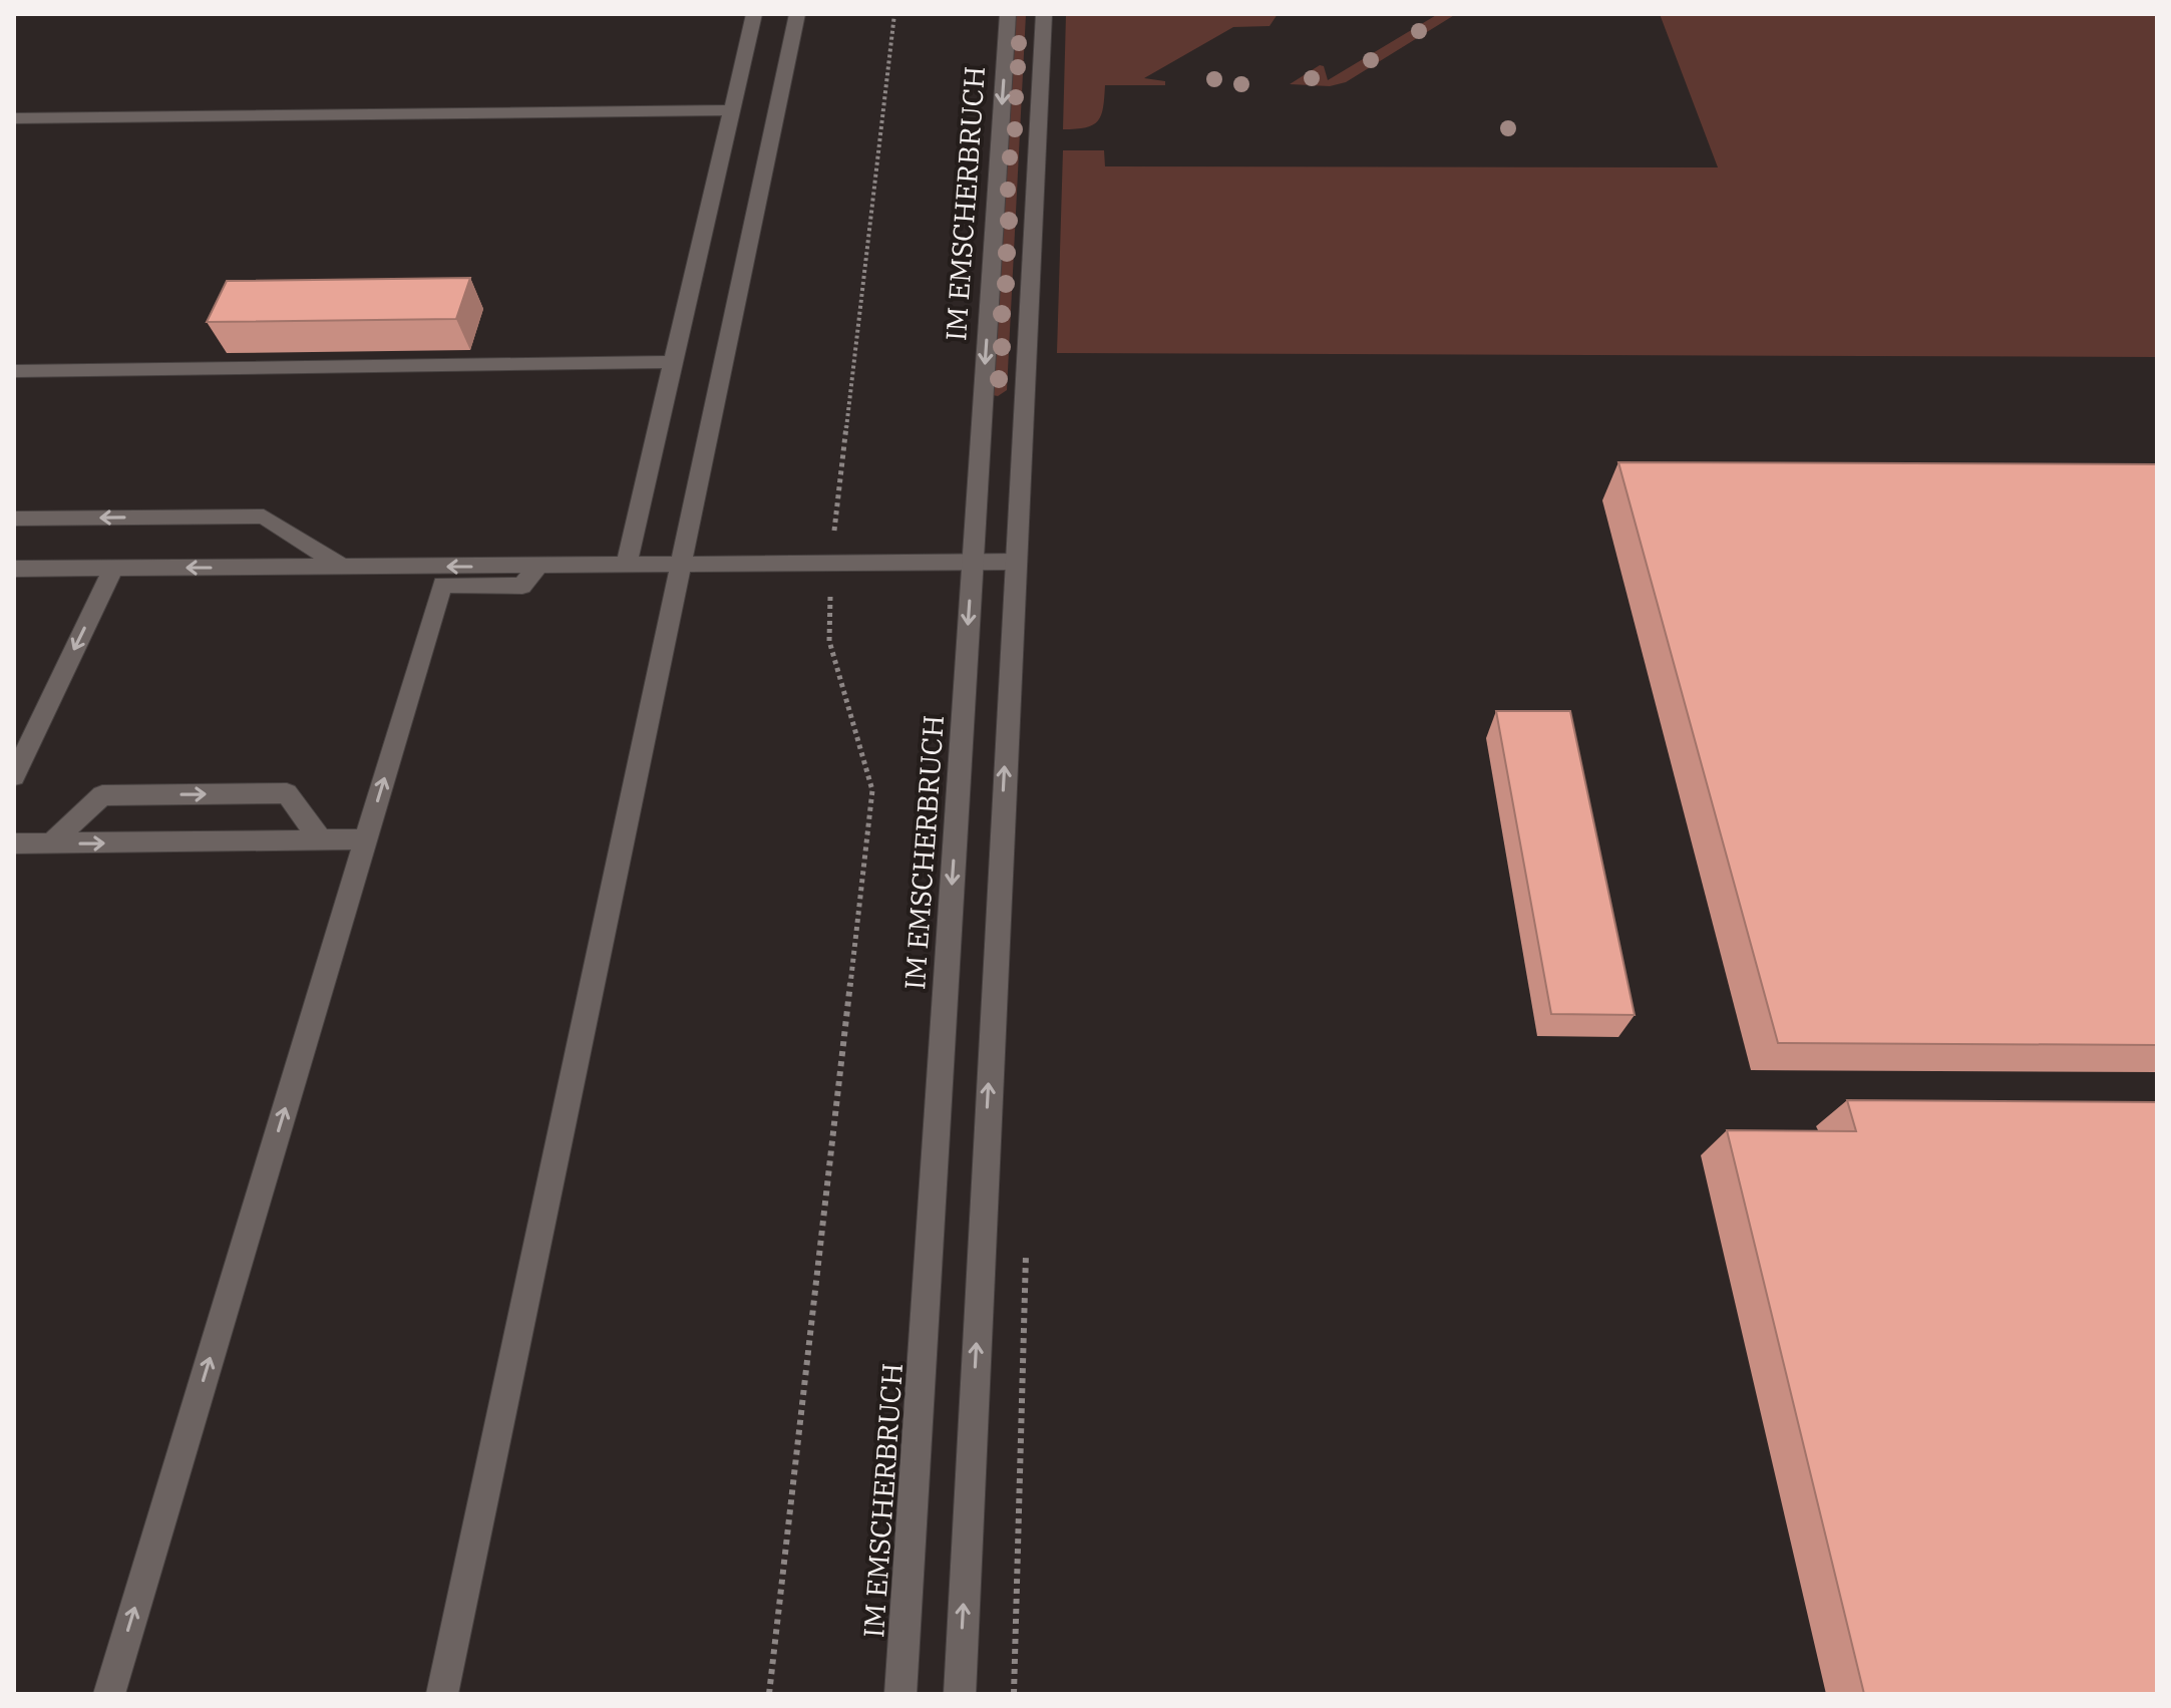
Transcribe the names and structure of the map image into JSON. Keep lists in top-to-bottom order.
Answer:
{
  "streets": {
    "main road": ["IM EMSCHERBRUCH"]
  }
}
